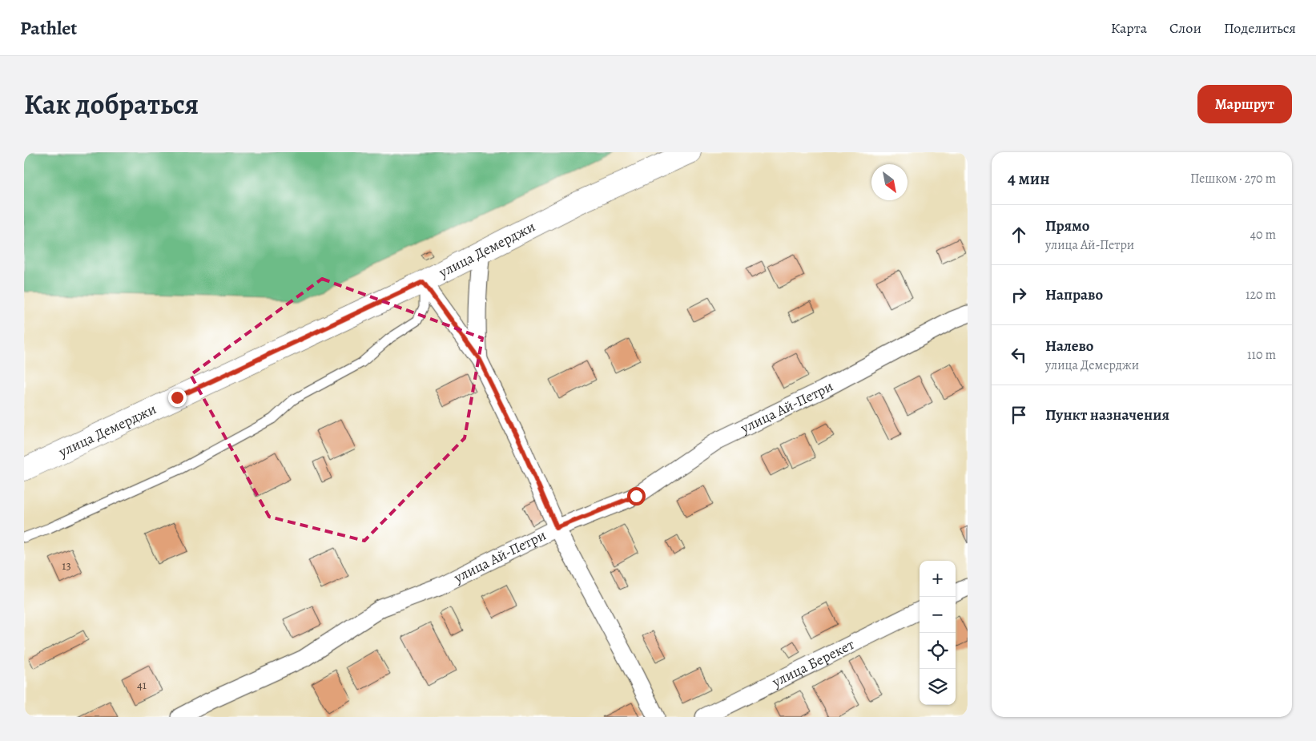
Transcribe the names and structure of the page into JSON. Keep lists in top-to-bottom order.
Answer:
{
  "streets": {
    "main road": ["улица Демерджи"],
    "street": ["улица Ай-Петри", "улица Берекет"]
  },
  "house_numbers": ["13", "41"],
  "north": "bottom right",
  "page": {
    "header": "Pathlet",
    "nav": ["Карта", "Слои", "Поделиться"],
    "title": "Как добраться",
    "buttons": "Маршрут",
    "heading": ["4 мин", "Пешком · 270 m"],
    "list": [
      ["Прямо", "улица Ай-Петри", "40 m"],
      ["Направо", "120 m"],
      ["Налево", "улица Демерджи", "110 m"],
      "Пункт назначения"
    ],
    "map_buttons": ["+", "−"]
  }
}
